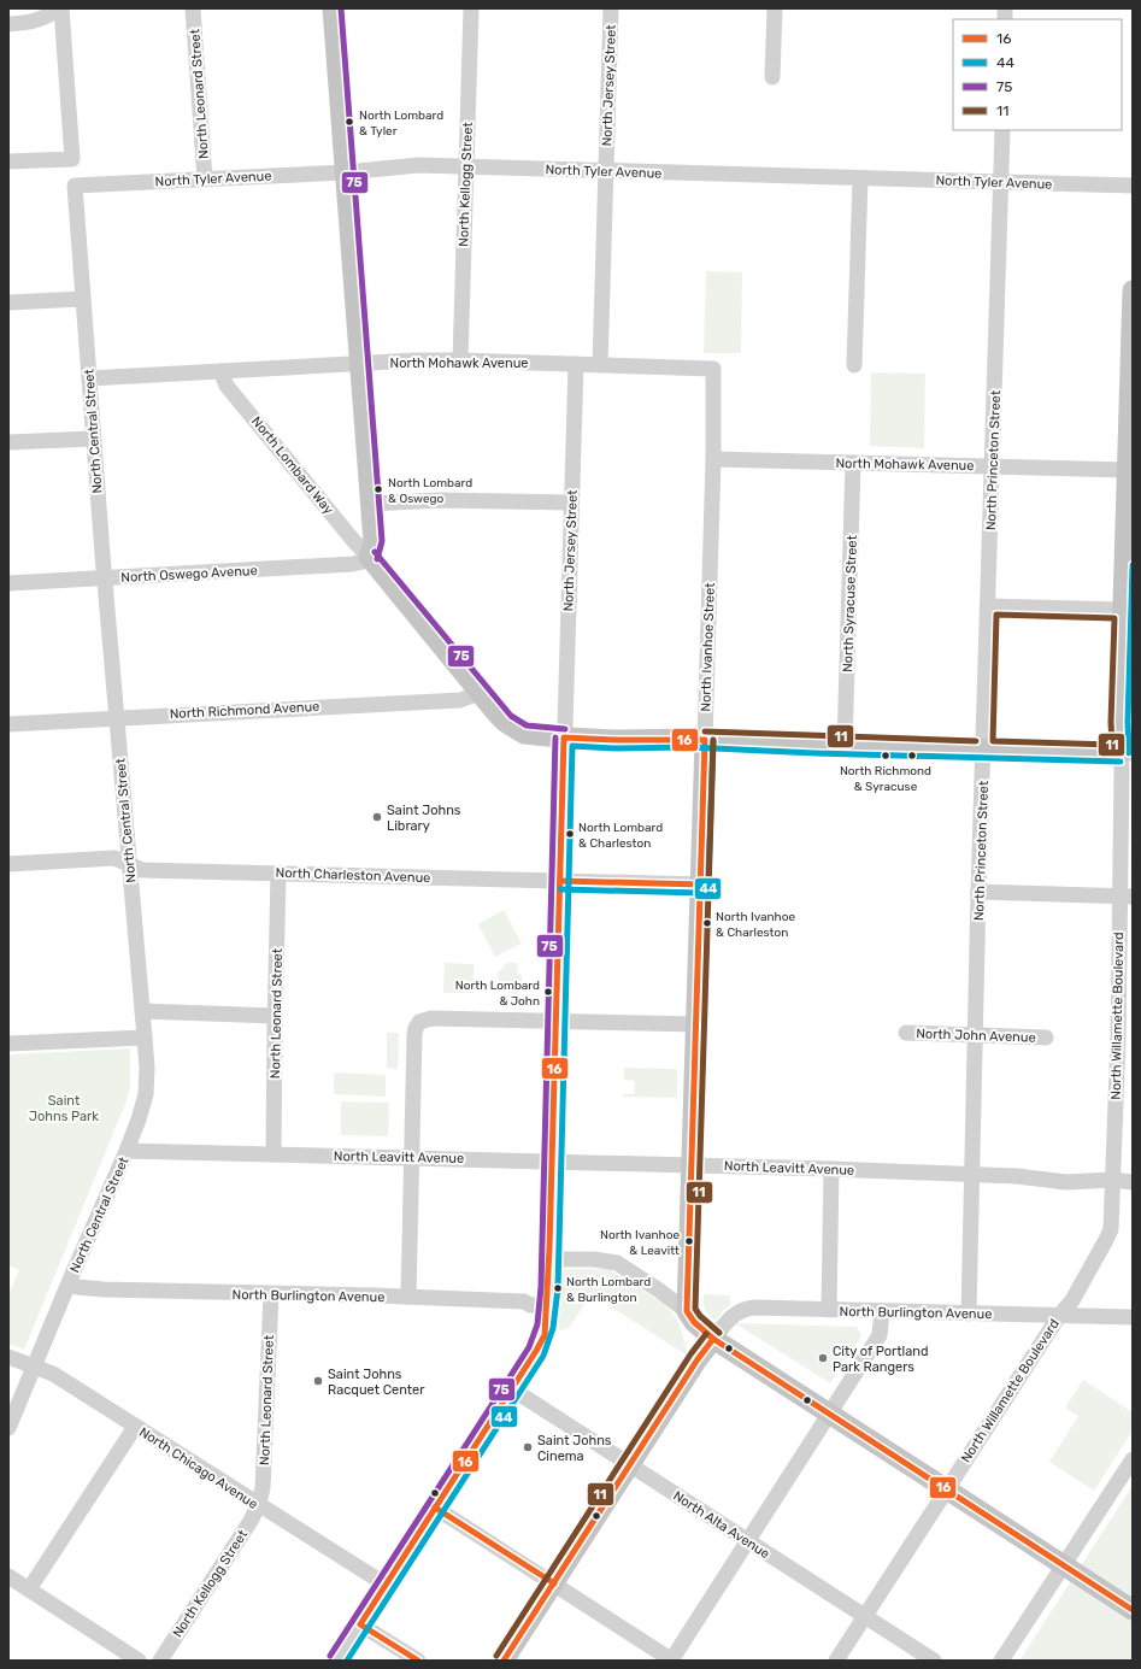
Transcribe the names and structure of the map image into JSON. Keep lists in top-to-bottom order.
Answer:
{
  "streets": {
    "main road": ["North Ivanhoe Street", "North Willamette Boulevard"],
    "street": [
      "North Jersey Street",
      "North Leonard Street",
      "North Tyler Avenue",
      "North Kellogg Street",
      "North Mohawk Avenue",
      "North Central Street",
      "North Princeton Street",
      "North Lombard Way",
      "North Oswego Avenue",
      "North Syracuse Street",
      "North Richmond Avenue",
      "North Charleston Avenue",
      "North John Avenue",
      "North Leavitt Avenue",
      "North Burlington Avenue",
      "North Chicago Avenue",
      "North Alta Avenue"
    ]
  },
  "crossings": [
    ["North Jersey Street", "North Tyler Avenue"],
    ["North Jersey Street", "North Mohawk Avenue"],
    ["North Jersey Street", "North Charleston Avenue"],
    ["North Jersey Street", "North Leavitt Avenue"],
    ["North Jersey Street", "North Burlington Avenue"],
    ["North Jersey Street", "North Chicago Avenue"],
    ["North Jersey Street", "North Alta Avenue"],
    ["North Leonard Street", "North Tyler Avenue"],
    ["North Leonard Street", "North Kellogg Street"],
    ["North Leonard Street", "North Charleston Avenue"],
    ["North Leonard Street", "North Leavitt Avenue"],
    ["North Leonard Street", "North Burlington Avenue"],
    ["North Leonard Street", "North Chicago Avenue"],
    ["North Tyler Avenue", "North Kellogg Street"],
    ["North Tyler Avenue", "North Central Street"],
    ["North Tyler Avenue", "North Princeton Street"],
    ["North Kellogg Street", "North Mohawk Avenue"],
    ["North Kellogg Street", "North Chicago Avenue"],
    ["North Mohawk Avenue", "North Central Street"],
    ["North Mohawk Avenue", "North Princeton Street"],
    ["North Mohawk Avenue", "North Lombard Way"],
    ["North Mohawk Avenue", "North Syracuse Street"],
    ["North Mohawk Avenue", "North Ivanhoe Street"],
    ["North Mohawk Avenue", "North Willamette Boulevard"],
    ["North Central Street", "North Oswego Avenue"],
    ["North Central Street", "North Richmond Avenue"],
    ["North Central Street", "North Charleston Avenue"],
    ["North Central Street", "North Leavitt Avenue"],
    ["North Central Street", "North Burlington Avenue"],
    ["North Central Street", "North Chicago Avenue"],
    ["North Princeton Street", "North John Avenue"],
    ["North Princeton Street", "North Leavitt Avenue"],
    ["North Princeton Street", "North Burlington Avenue"],
    ["North Lombard Way", "North Oswego Avenue"],
    ["North Ivanhoe Street", "North Charleston Avenue"],
    ["North Ivanhoe Street", "North Leavitt Avenue"],
    ["North Willamette Boulevard", "North Leavitt Avenue"],
    ["North Willamette Boulevard", "North Burlington Avenue"],
    ["North Willamette Boulevard", "North Alta Avenue"]
  ],
  "parks": ["Saint Johns Park"],
  "places": [
    "North Lombard & Tyler",
    "North Lombard & Oswego",
    "North Richmond & Syracuse",
    "Saint Johns Library",
    "North Lombard & Charleston",
    "North Ivanhoe & Charleston",
    "North Lombard & John",
    "North Ivanhoe & Leavitt",
    "North Lombard & Burlington",
    "City of Portland Park Rangers",
    "Saint Johns Racquet Center",
    "Saint Johns Cinema"
  ],
  "lines": [
    "transit line 75",
    "transit line 44",
    "transit line 11",
    "transit line 16"
  ],
  "legend": [
    "16",
    "44",
    "75",
    "11"
  ]
}
